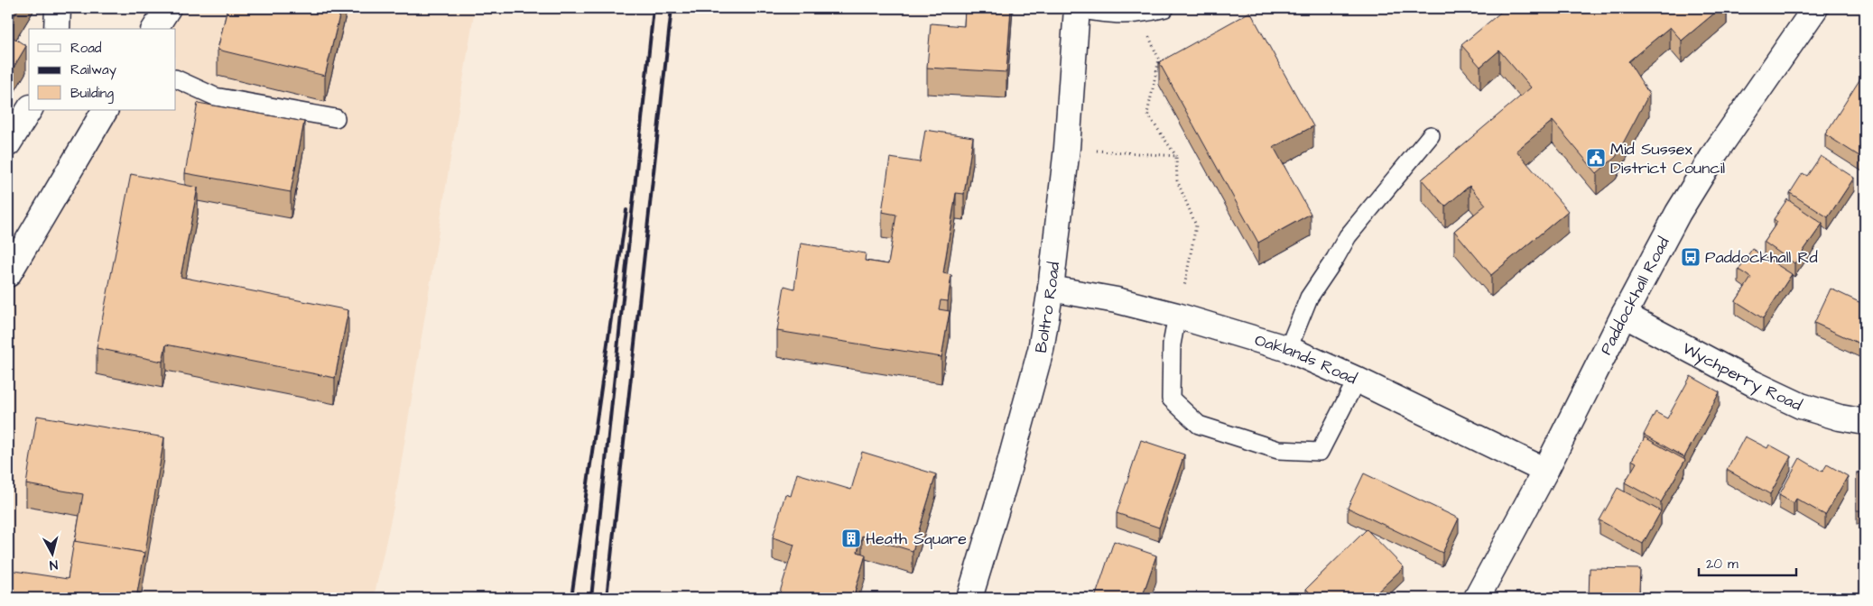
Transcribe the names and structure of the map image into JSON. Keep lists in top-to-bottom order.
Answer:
{
  "streets": {
    "street": [
      "Paddockhall Road",
      "Boltro Road",
      "Oaklands Road",
      "Wychperry Road"
    ]
  },
  "crossings": [
    ["Paddockhall Road", "Oaklands Road"],
    ["Paddockhall Road", "Wychperry Road"],
    ["Boltro Road", "Oaklands Road"]
  ],
  "places": {
    "public building": ["Mid Sussex District Council"],
    "bus stop": ["Paddockhall Rd"],
    "building": ["Heath Square"]
  },
  "legend": ["Road", "Railway", "Building"],
  "scale_bar": "20 m",
  "north": "bottom"
}
